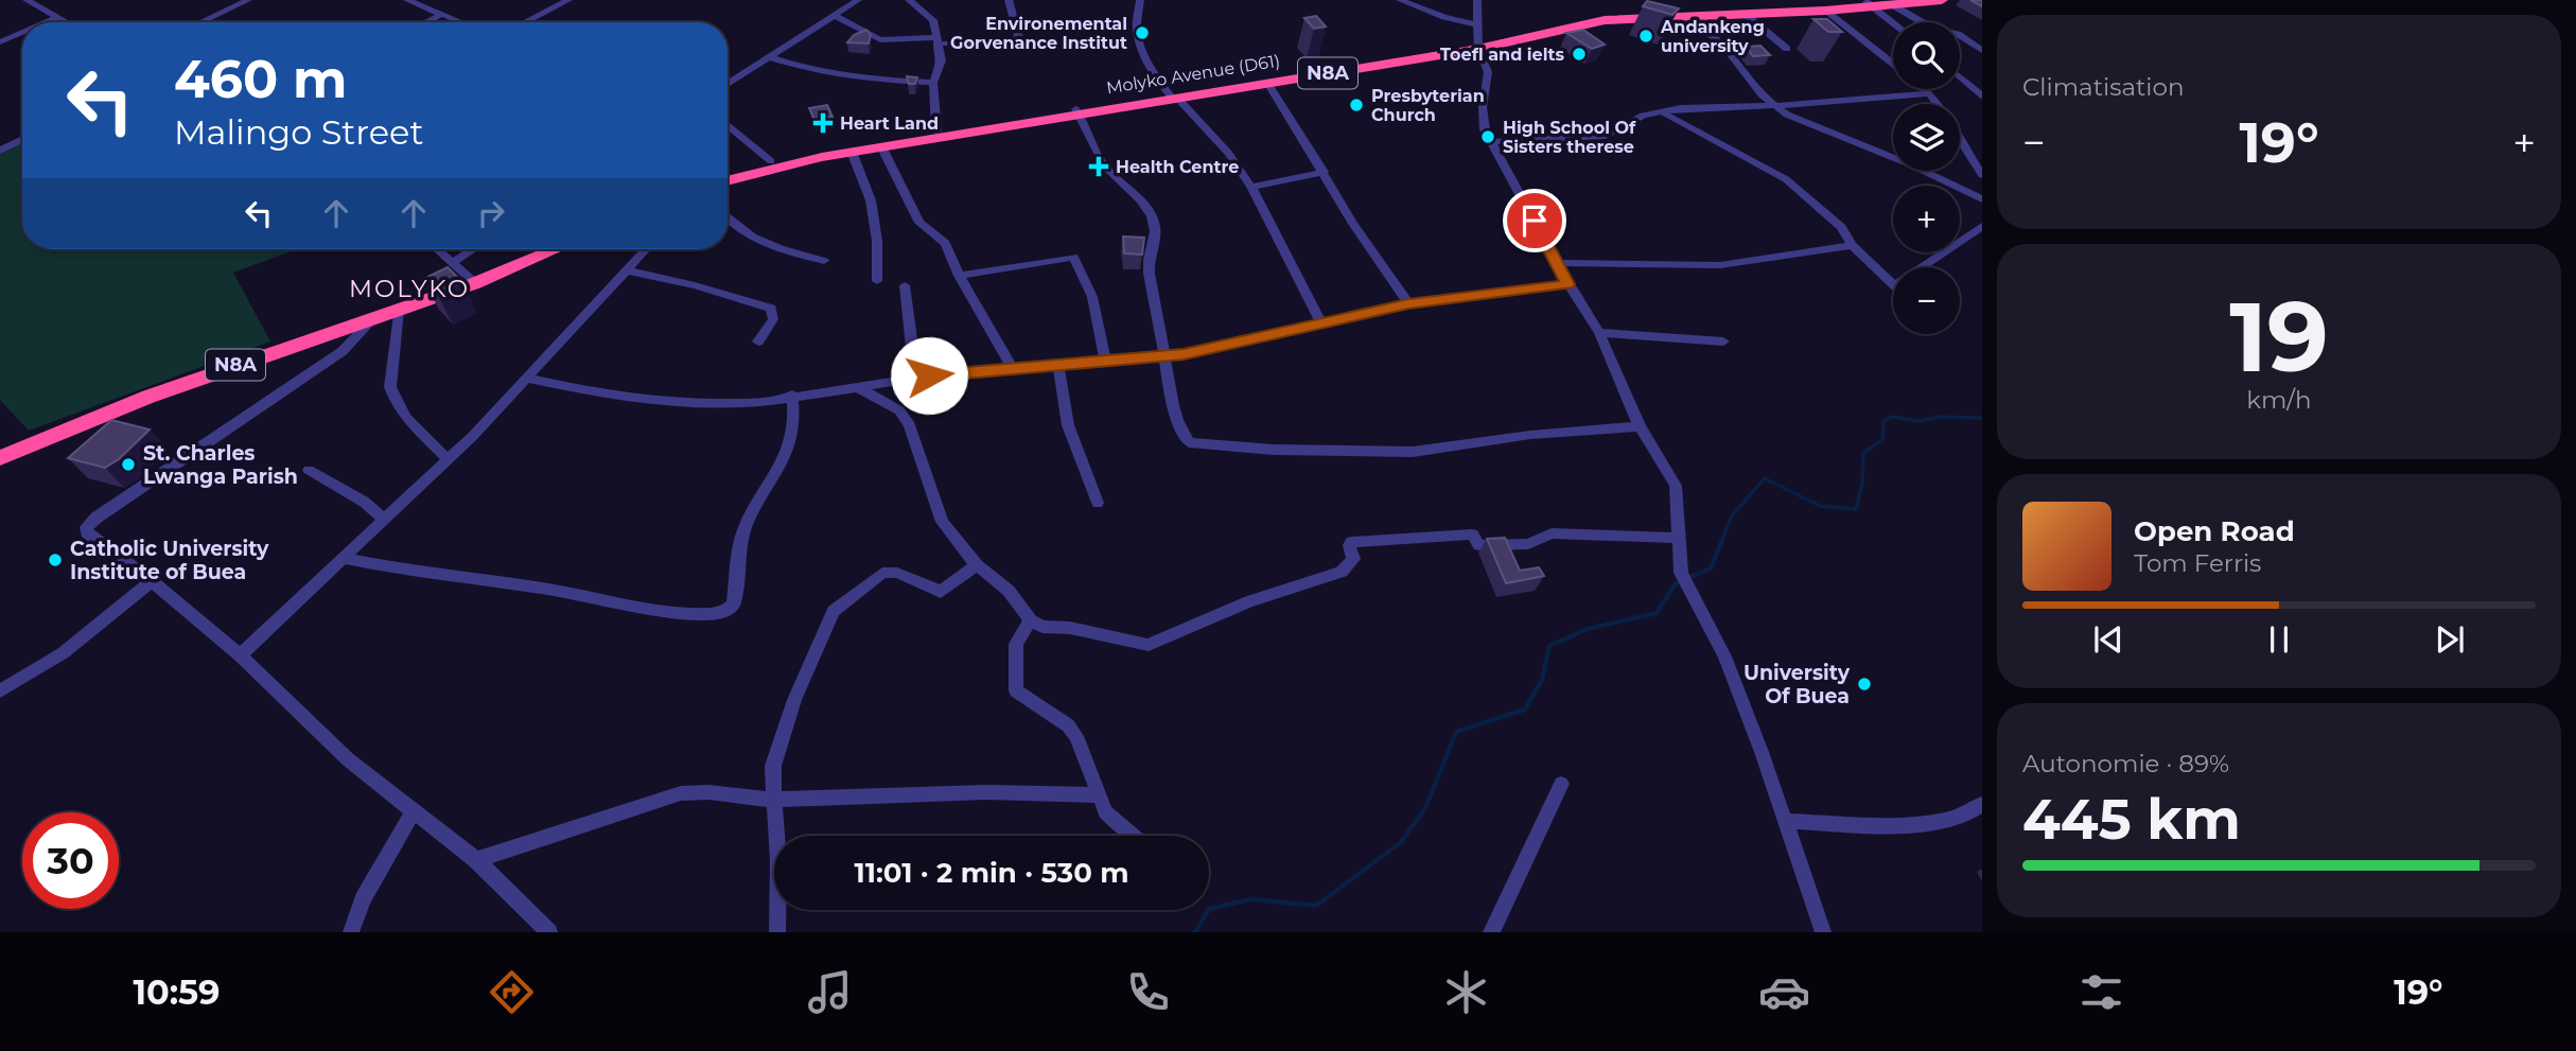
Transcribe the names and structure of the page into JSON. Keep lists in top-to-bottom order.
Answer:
{
  "streets": {
    "highway": ["N8A", "Molyko Avenue (D61)"]
  },
  "districts": ["MOLYKO"],
  "places": {
    "other": [
      "Environemental Gorvenance Institut",
      "Andankeng university",
      "Toefl and ielts",
      "Presbyterian Church",
      "High School Of Sisters therese",
      "St. Charles Lwanga Parish",
      "Catholic University Institute of Buea",
      "University Of Buea"
    ],
    "health": ["Heart Land", "Health Centre"]
  },
  "page": {
    "tile": [
      "Climatisation",
      ["19", "km/h"],
      ["Autonomie · 89%", "445 km"]
    ],
    "map_buttons": ["+", "−"],
    "turn": ["460 m", "Malingo Street"],
    "heat": ["−", "19°", "+"],
    "song": ["Open Road", "Tom Ferris"],
    "limit": "30",
    "trip": "11:01 · 2 min · 530 m",
    "tabs": ["10:59", "19°"]
  }
}
